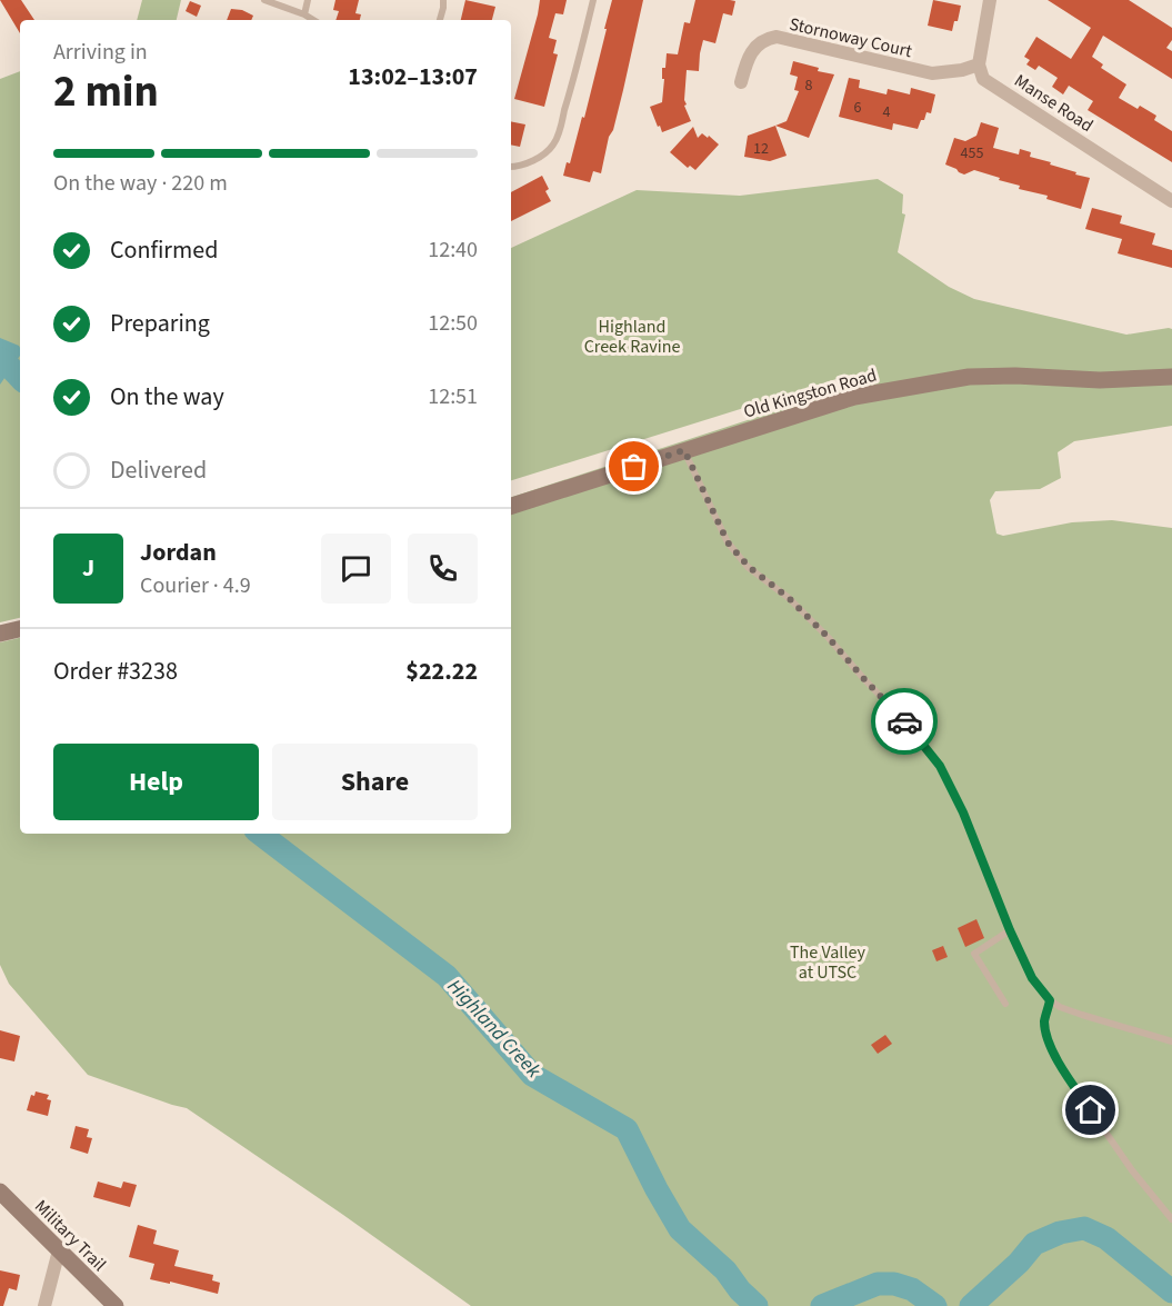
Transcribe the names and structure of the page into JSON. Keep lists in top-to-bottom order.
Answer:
{
  "streets": {
    "street": [
      "Stornoway Court",
      "Manse Road",
      "Old Kingston Road",
      "Military Trail"
    ]
  },
  "crossings": [
    ["Stornoway Court", "Manse Road"]
  ],
  "water": ["Highland Creek"],
  "parks": ["Highland Creek Ravine", "The Valley at UTSC"],
  "house_numbers": [
    "8",
    "6",
    "4",
    "12",
    "455"
  ],
  "page": {
    "heading": ["2 min", "Arriving in", "13:02–13:07"],
    "panel": [
      "Jordan",
      "Courier · 4.9",
      "Order #3238",
      "$22.22"
    ],
    "bar": "On the way · 220 m",
    "list": [
      ["Confirmed", "12:40"],
      ["Preparing", "12:50"],
      ["On the way", "12:51"],
      "Delivered"
    ],
    "round": "J",
    "buttons": ["Help", "Share"]
  }
}
